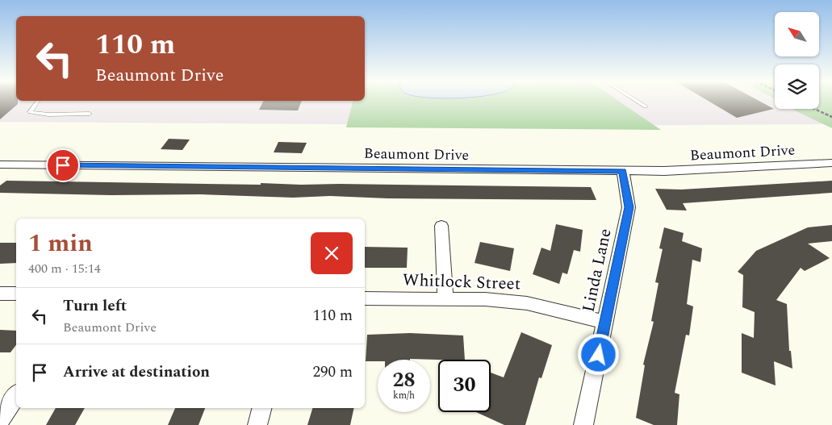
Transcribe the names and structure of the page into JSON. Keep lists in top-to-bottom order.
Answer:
{
  "streets": {
    "street": ["Beaumont Drive", "Linda Lane", "Whitlock Street"]
  },
  "crossings": [
    ["Beaumont Drive", "Linda Lane"],
    ["Linda Lane", "Whitlock Street"]
  ],
  "north": "top left",
  "page": {
    "turn": ["110 m", "Beaumont Drive"],
    "heading": ["1 min", "400 m · 15:14"],
    "list": [
      {
        "name": "Turn left",
        "note": "Beaumont Drive",
        "value": "110 m"
      },
      {
        "name": "Arrive at destination",
        "value": "290 m"
      }
    ],
    "speed": "28 km/h",
    "limit": "30"
  }
}
